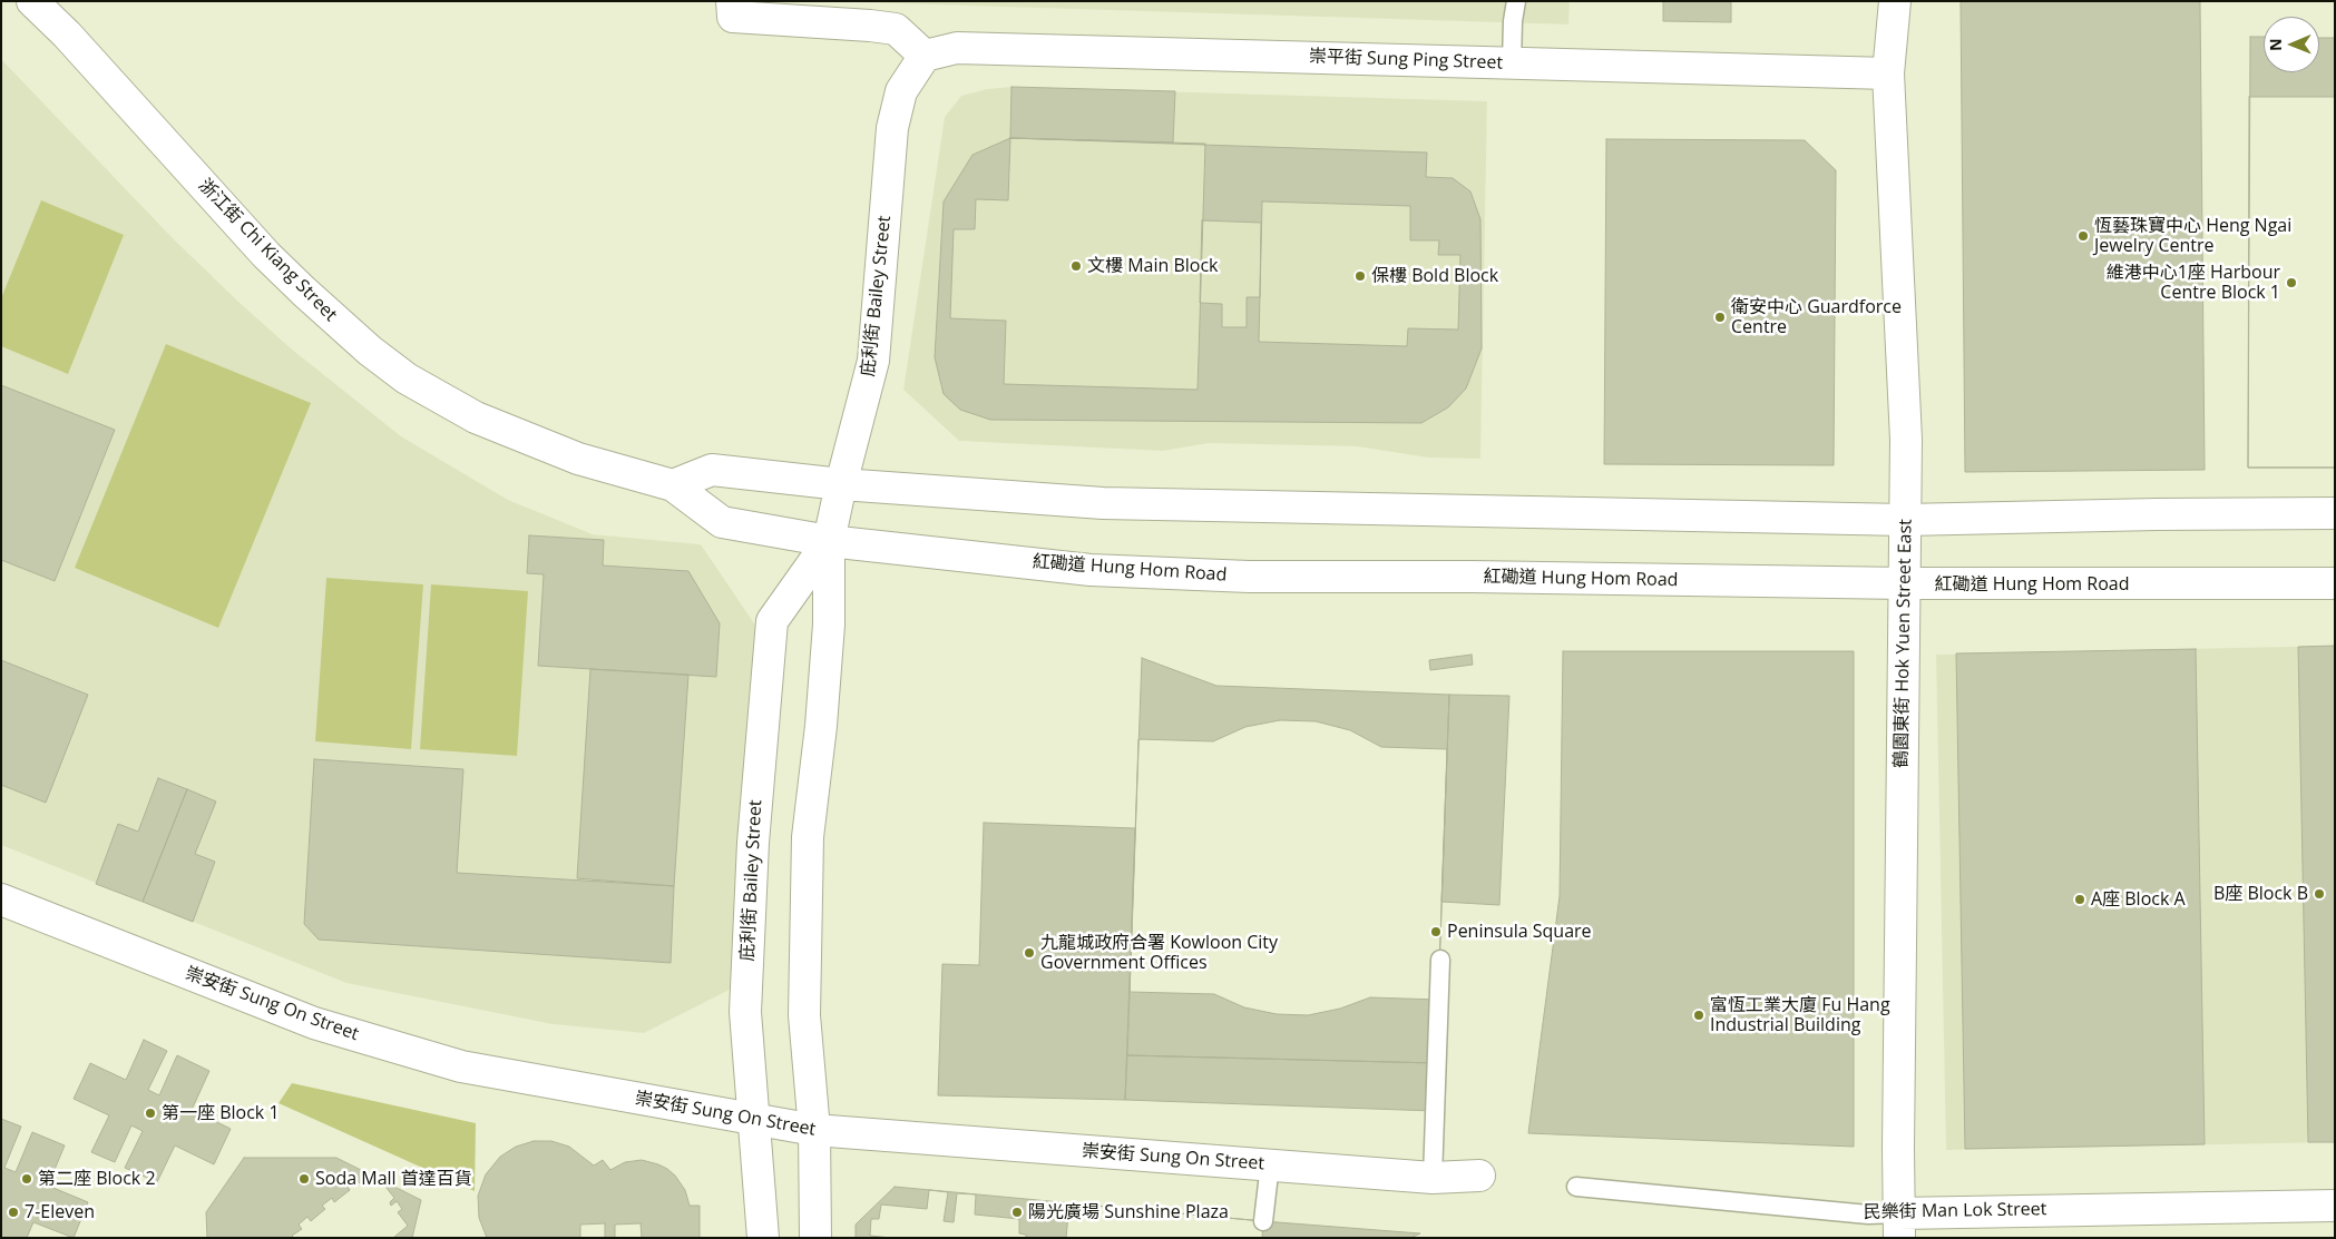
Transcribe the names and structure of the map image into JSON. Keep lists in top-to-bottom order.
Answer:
{
  "streets": {
    "main road": [
      "崇平街 Sung Ping Street",
      "浙江街 Chi Kiang Street",
      "庇利街 Bailey Street",
      "紅磡道 Hung Hom Road",
      "鶴園東街 Hok Yuen Street East",
      "崇安街 Sung On Street",
      "民樂街 Man Lok Street"
    ]
  },
  "crossings": [
    ["崇平街 Sung Ping Street", "庇利街 Bailey Street"],
    ["崇平街 Sung Ping Street", "鶴園東街 Hok Yuen Street East"],
    ["浙江街 Chi Kiang Street", "庇利街 Bailey Street"],
    ["浙江街 Chi Kiang Street", "紅磡道 Hung Hom Road"],
    ["庇利街 Bailey Street", "紅磡道 Hung Hom Road"],
    ["庇利街 Bailey Street", "崇安街 Sung On Street"],
    ["紅磡道 Hung Hom Road", "鶴園東街 Hok Yuen Street East"],
    ["鶴園東街 Hok Yuen Street East", "民樂街 Man Lok Street"]
  ],
  "places": [
    "恆藝珠寶中心 Heng Ngai Jewelry Centre",
    "文樓 Main Block",
    "保樓 Bold Block",
    "維港中心1座 Harbour Centre Block 1",
    "衛安中心 Guardforce Centre",
    "B座 Block B",
    "A座 Block A",
    "Peninsula Square",
    "九龍城政府合署 Kowloon City Government Offices",
    "富恆工業大廈 Fu Hang Industrial Building",
    "第一座 Block 1",
    "第二座 Block 2",
    "Soda Mall 首達百貨",
    "7-Eleven",
    "陽光廣場 Sunshine Plaza"
  ],
  "north": "left"
}
